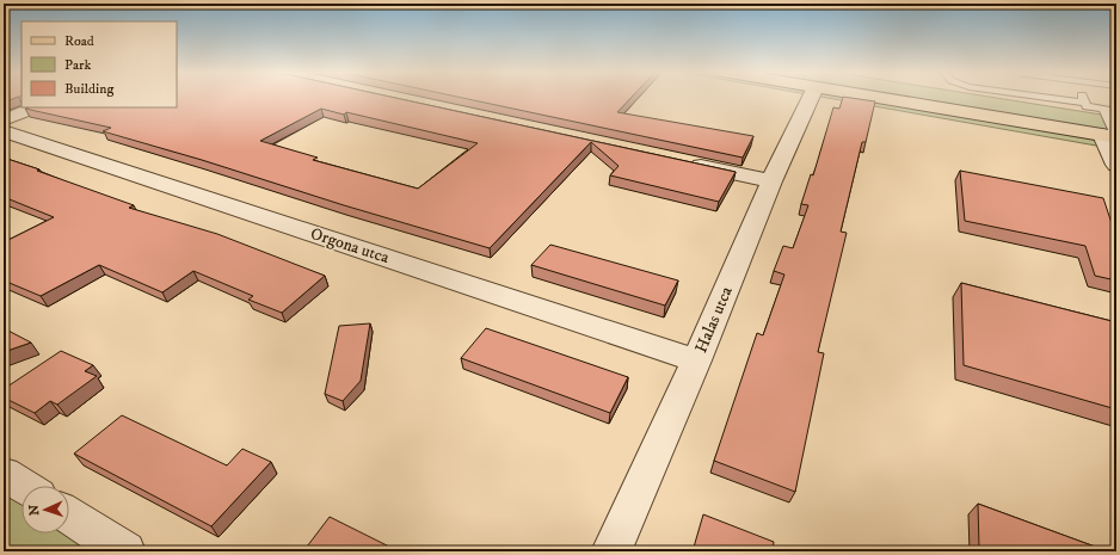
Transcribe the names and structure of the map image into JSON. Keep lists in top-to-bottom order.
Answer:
{
  "streets": {
    "street": ["Orgona utca", "Halas utca"]
  },
  "crossings": [
    ["Orgona utca", "Halas utca"]
  ],
  "legend": ["Road", "Park", "Building"],
  "north": "left"
}
